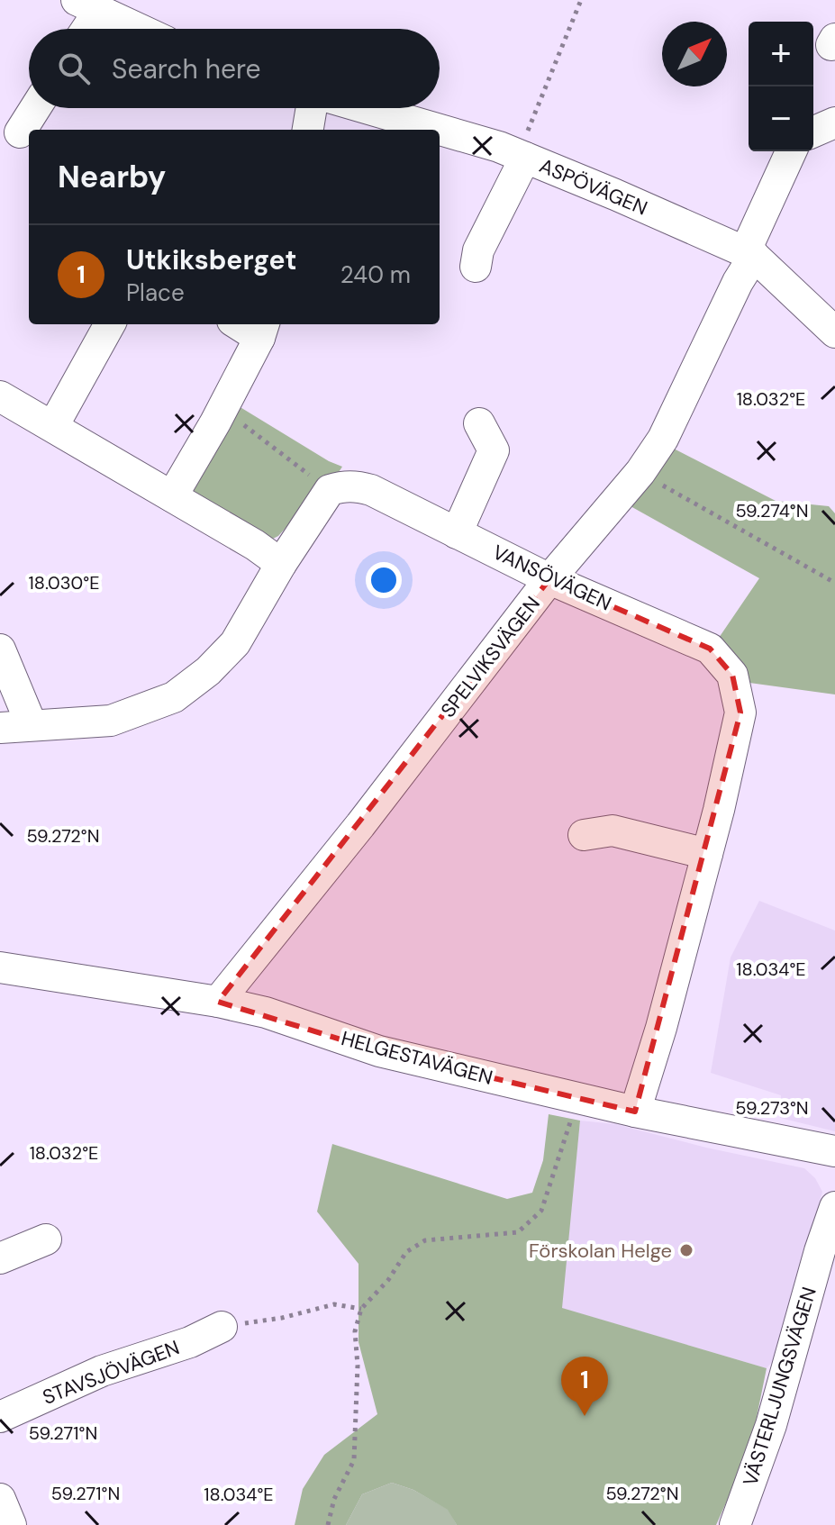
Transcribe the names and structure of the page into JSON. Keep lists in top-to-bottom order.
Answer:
{
  "streets": {
    "street": [
      "ASPÖVÄGEN",
      "VANSÖVÄGEN",
      "SPELVIKSVÄGEN",
      "HELGESTAVÄGEN",
      "STAVSJÖVÄGEN",
      "VÄSTERLJUNGSVÄGEN"
    ]
  },
  "crossings": [
    ["ASPÖVÄGEN", "SPELVIKSVÄGEN"],
    ["VANSÖVÄGEN", "SPELVIKSVÄGEN"],
    ["VANSÖVÄGEN", "HELGESTAVÄGEN"],
    ["SPELVIKSVÄGEN", "HELGESTAVÄGEN"]
  ],
  "places": ["Förskolan Helge"],
  "north": "top right",
  "page": {
    "map_buttons": ["+", "−"],
    "search": "Search here",
    "heading": "Nearby",
    "list": [
      {
        "mark": "1",
        "name": "Utkiksberget",
        "note": "Place",
        "value": "240 m"
      }
    ],
    "pins": "1"
  },
  "coordinates": [
    "18.032°E",
    "59.274°N",
    "18.030°E",
    "59.272°N",
    "18.034°E",
    "59.273°N",
    "59.271°N"
  ]
}
